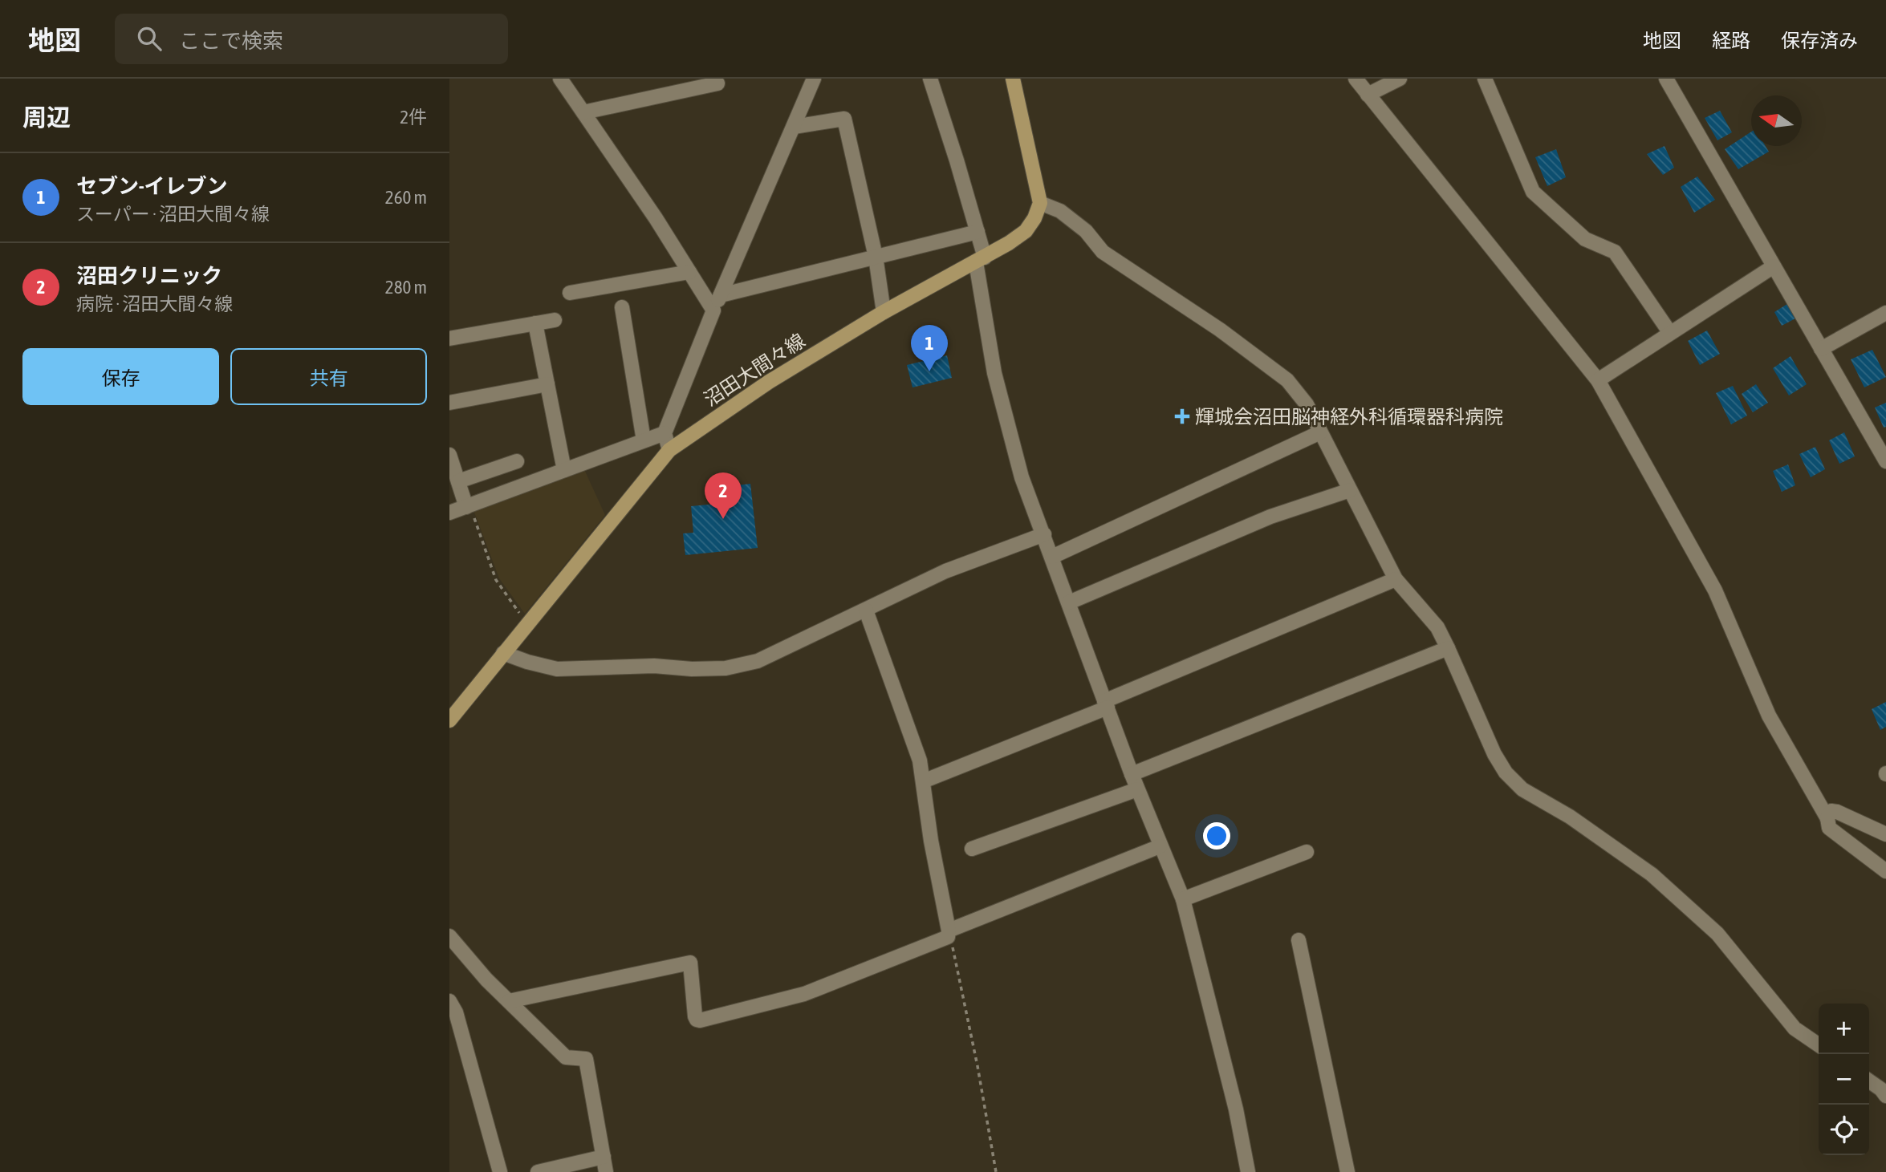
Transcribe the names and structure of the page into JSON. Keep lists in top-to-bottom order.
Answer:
{
  "streets": {
    "main road": ["沼田大間々線"]
  },
  "places": {
    "health": ["輝城会沼田脳神経外科循環器科病院"]
  },
  "north": "left",
  "page": {
    "header": "地図",
    "search": "ここで検索",
    "nav": ["地図", "経路", "保存済み"],
    "heading": ["周辺", "2件"],
    "list": [
      {
        "mark": "1",
        "name": "セブン-イレブン",
        "note": "スーパー · 沼田大間々線",
        "value": "260 m"
      },
      {
        "mark": "2",
        "name": "沼田クリニック",
        "note": "病院 · 沼田大間々線",
        "value": "280 m"
      }
    ],
    "pins": ["1", "2"],
    "buttons": ["保存", "共有"],
    "map_buttons": ["+", "−"]
  }
}
